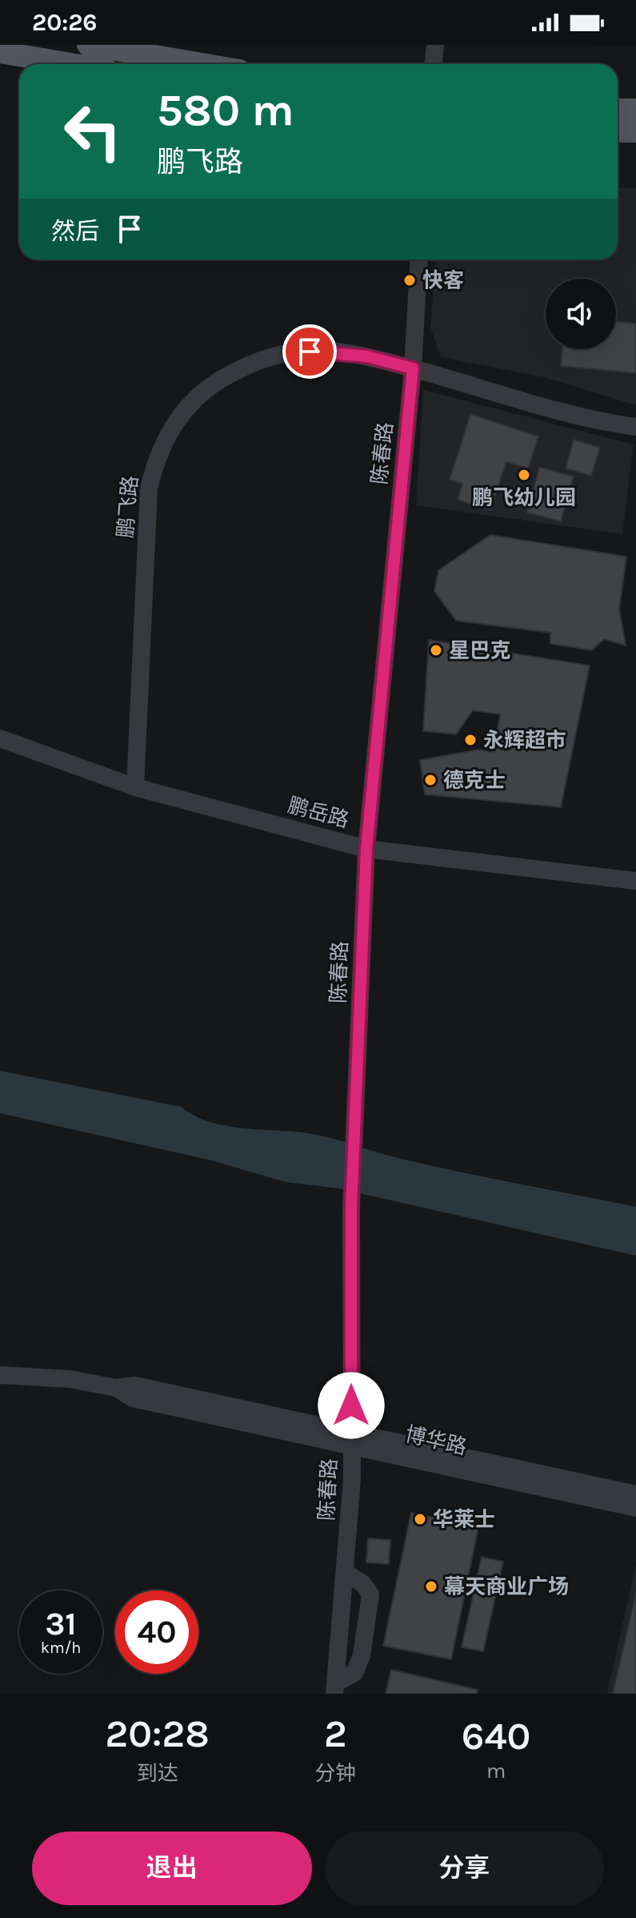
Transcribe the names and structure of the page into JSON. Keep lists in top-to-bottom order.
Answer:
{
  "streets": {
    "street": [
      "陈春路",
      "鹏飞路",
      "鹏岳路",
      "博华路"
    ]
  },
  "crossings": [
    ["陈春路", "鹏飞路"],
    ["陈春路", "鹏岳路"],
    ["陈春路", "博华路"],
    ["鹏飞路", "鹏岳路"]
  ],
  "places": [
    "快客",
    "鹏飞幼儿园",
    "星巴克",
    "永辉超市",
    "德克士",
    "华莱士",
    "幕天商业广场"
  ],
  "page": {
    "status": "20:26",
    "turn": ["580 m", "鹏飞路"],
    "then": "然后",
    "speed": "31 km/h",
    "limit": "40",
    "eta": [
      "20:28",
      "到达",
      "2",
      "分钟",
      "640",
      "m"
    ],
    "buttons": ["退出", "分享"]
  }
}
